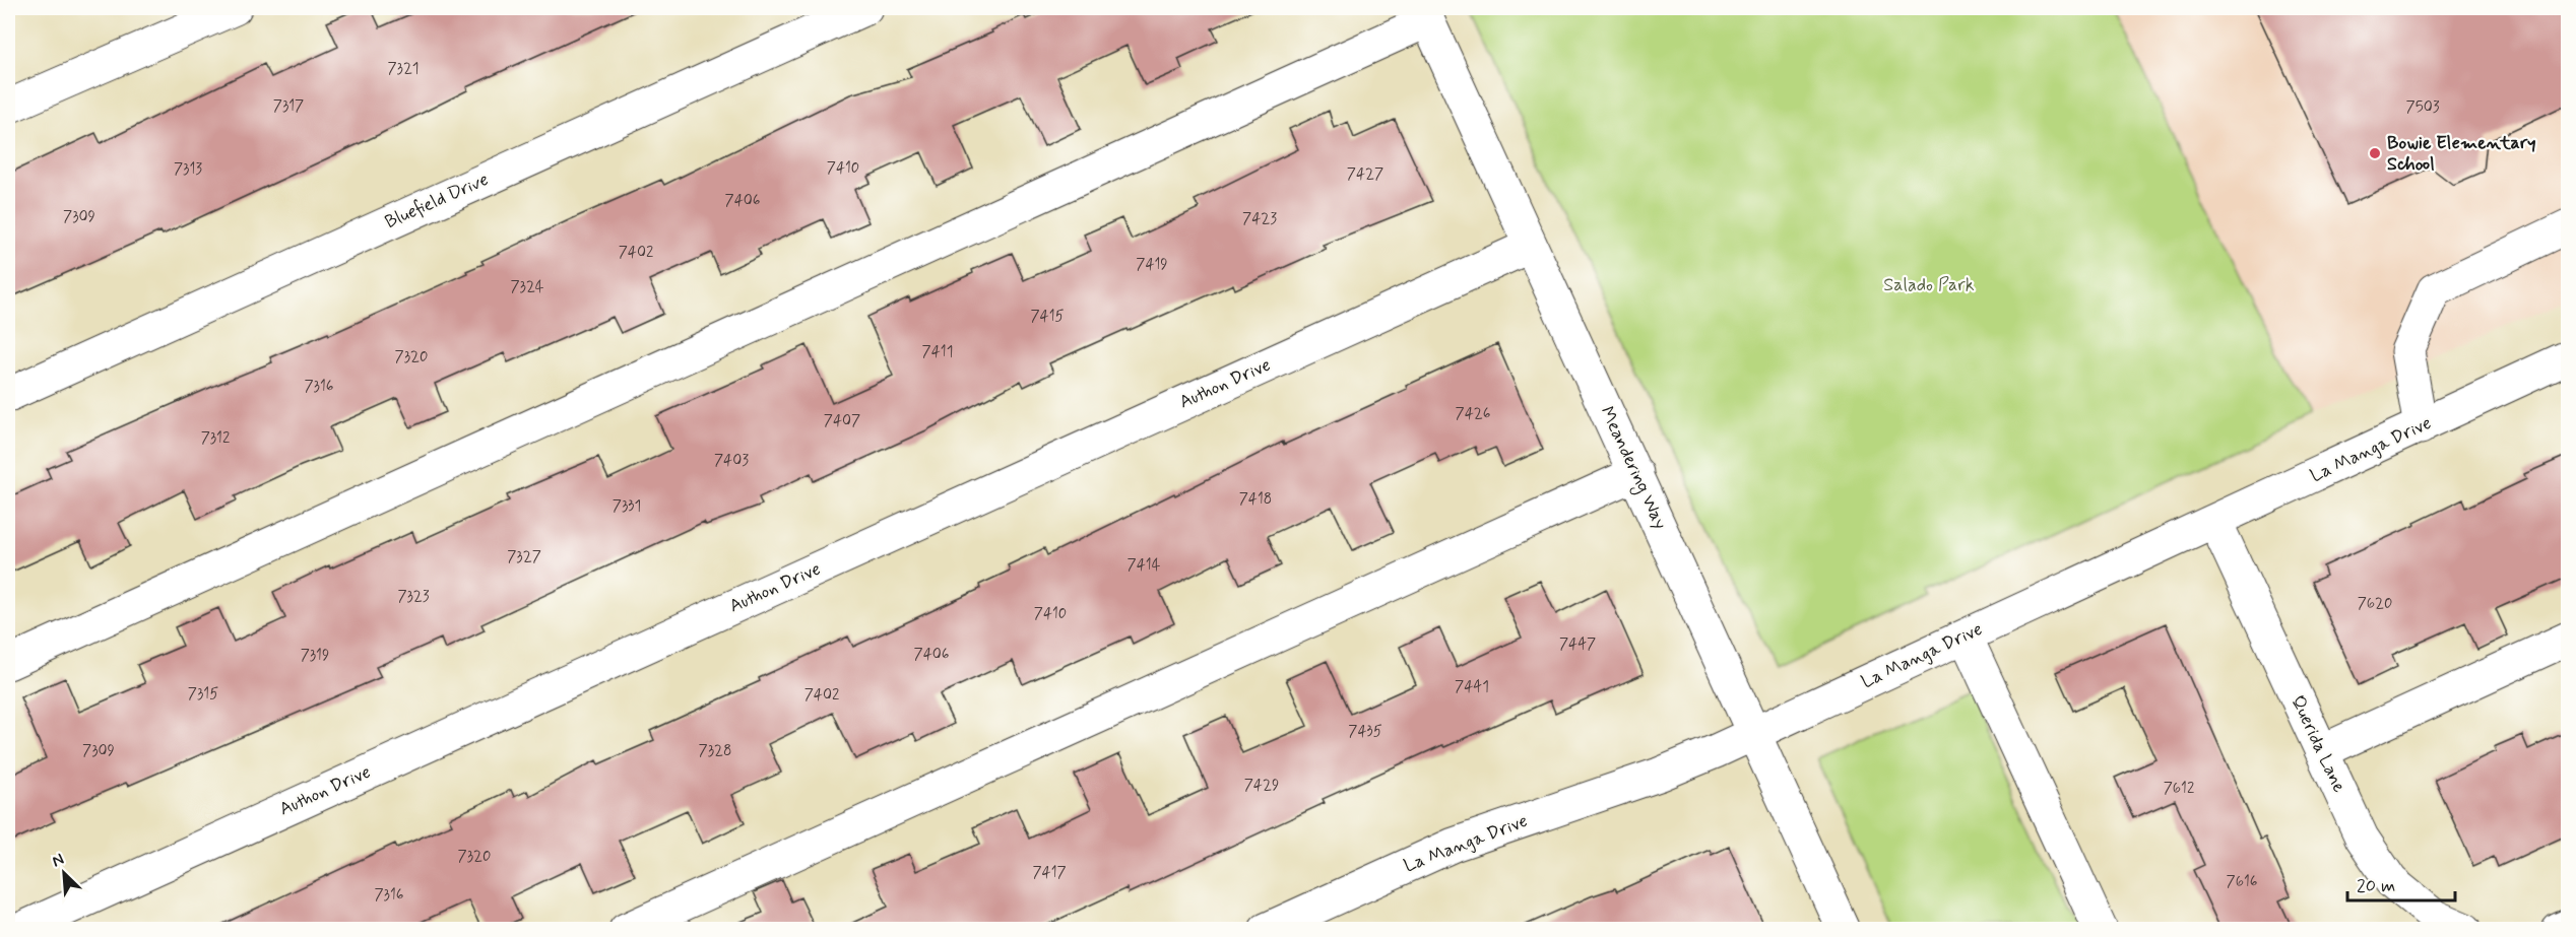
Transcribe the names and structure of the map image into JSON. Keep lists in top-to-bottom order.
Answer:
{
  "streets": {
    "street": [
      "Bluefield Drive",
      "Authon Drive",
      "La Manga Drive",
      "Meandering Way",
      "Querida Lane"
    ]
  },
  "crossings": [
    ["Authon Drive", "Meandering Way"],
    ["La Manga Drive", "Meandering Way"],
    ["La Manga Drive", "Querida Lane"]
  ],
  "parks": ["Salado Park"],
  "places": ["Bowie Elementary School"],
  "house_numbers": [
    "7321",
    "7317",
    "7503",
    "7410",
    "7313",
    "7427",
    "7406",
    "7309",
    "7423",
    "7402",
    "7419",
    "7324",
    "7415",
    "7411",
    "7320",
    "7316",
    "7426",
    "7407",
    "7312",
    "7403",
    "7418",
    "7331",
    "7327",
    "7414",
    "7323",
    "7620",
    "7410",
    "7447",
    "7406",
    "7319",
    "7441",
    "7315",
    "7402",
    "7435",
    "7309",
    "7328",
    "7429",
    "7612",
    "7320",
    "7417",
    "7616",
    "7316"
  ],
  "scale_bar": "20 m",
  "north": "top left"
}
